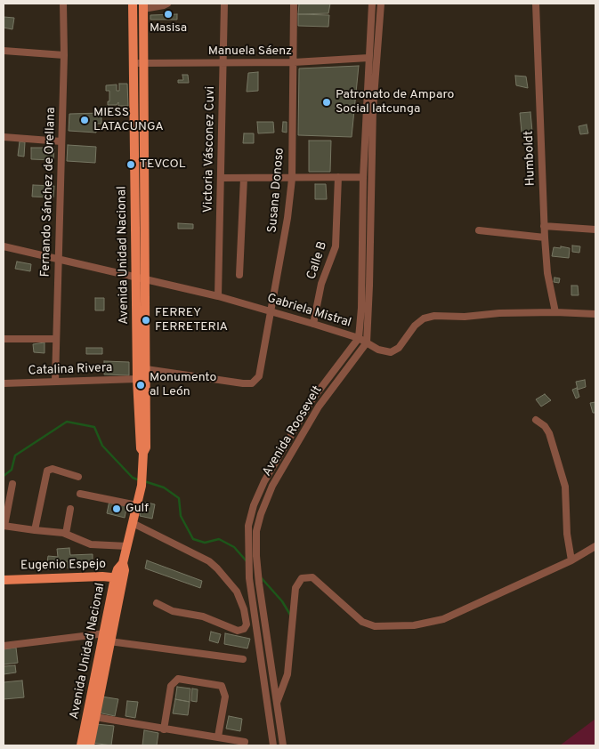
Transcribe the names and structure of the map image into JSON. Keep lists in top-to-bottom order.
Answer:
{
  "streets": {
    "main road": ["Avenida Unidad Nacional", "Eugenio Espejo"],
    "street": [
      "Manuela Sáenz",
      "Victoria Vásconez Cuvi",
      "Humboldt",
      "Susana Donoso",
      "Fernando Sánchez de Orellana",
      "Calle B",
      "Gabriela Mistral",
      "Catalina Rivera",
      "Avenida Roosevelt"
    ]
  },
  "crossings": [
    ["Manuela Sáenz", "Victoria Vásconez Cuvi"],
    ["Manuela Sáenz", "Susana Donoso"],
    ["Manuela Sáenz", "Avenida Unidad Nacional"],
    ["Victoria Vásconez Cuvi", "Gabriela Mistral"],
    ["Humboldt", "Gabriela Mistral"],
    ["Susana Donoso", "Avenida Unidad Nacional"],
    ["Susana Donoso", "Gabriela Mistral"],
    ["Fernando Sánchez de Orellana", "Gabriela Mistral"],
    ["Fernando Sánchez de Orellana", "Catalina Rivera"],
    ["Avenida Unidad Nacional", "Gabriela Mistral"],
    ["Avenida Unidad Nacional", "Catalina Rivera"],
    ["Avenida Unidad Nacional", "Eugenio Espejo"],
    ["Calle B", "Gabriela Mistral"],
    ["Gabriela Mistral", "Avenida Roosevelt"]
  ],
  "places": [
    "Masisa",
    "Patronato de Amparo Social latcunga",
    "MIESS LATACUNGA",
    "TEVCOL",
    "FERREY FERRETERIA",
    "Monumento al León",
    "Gulf"
  ]
}
